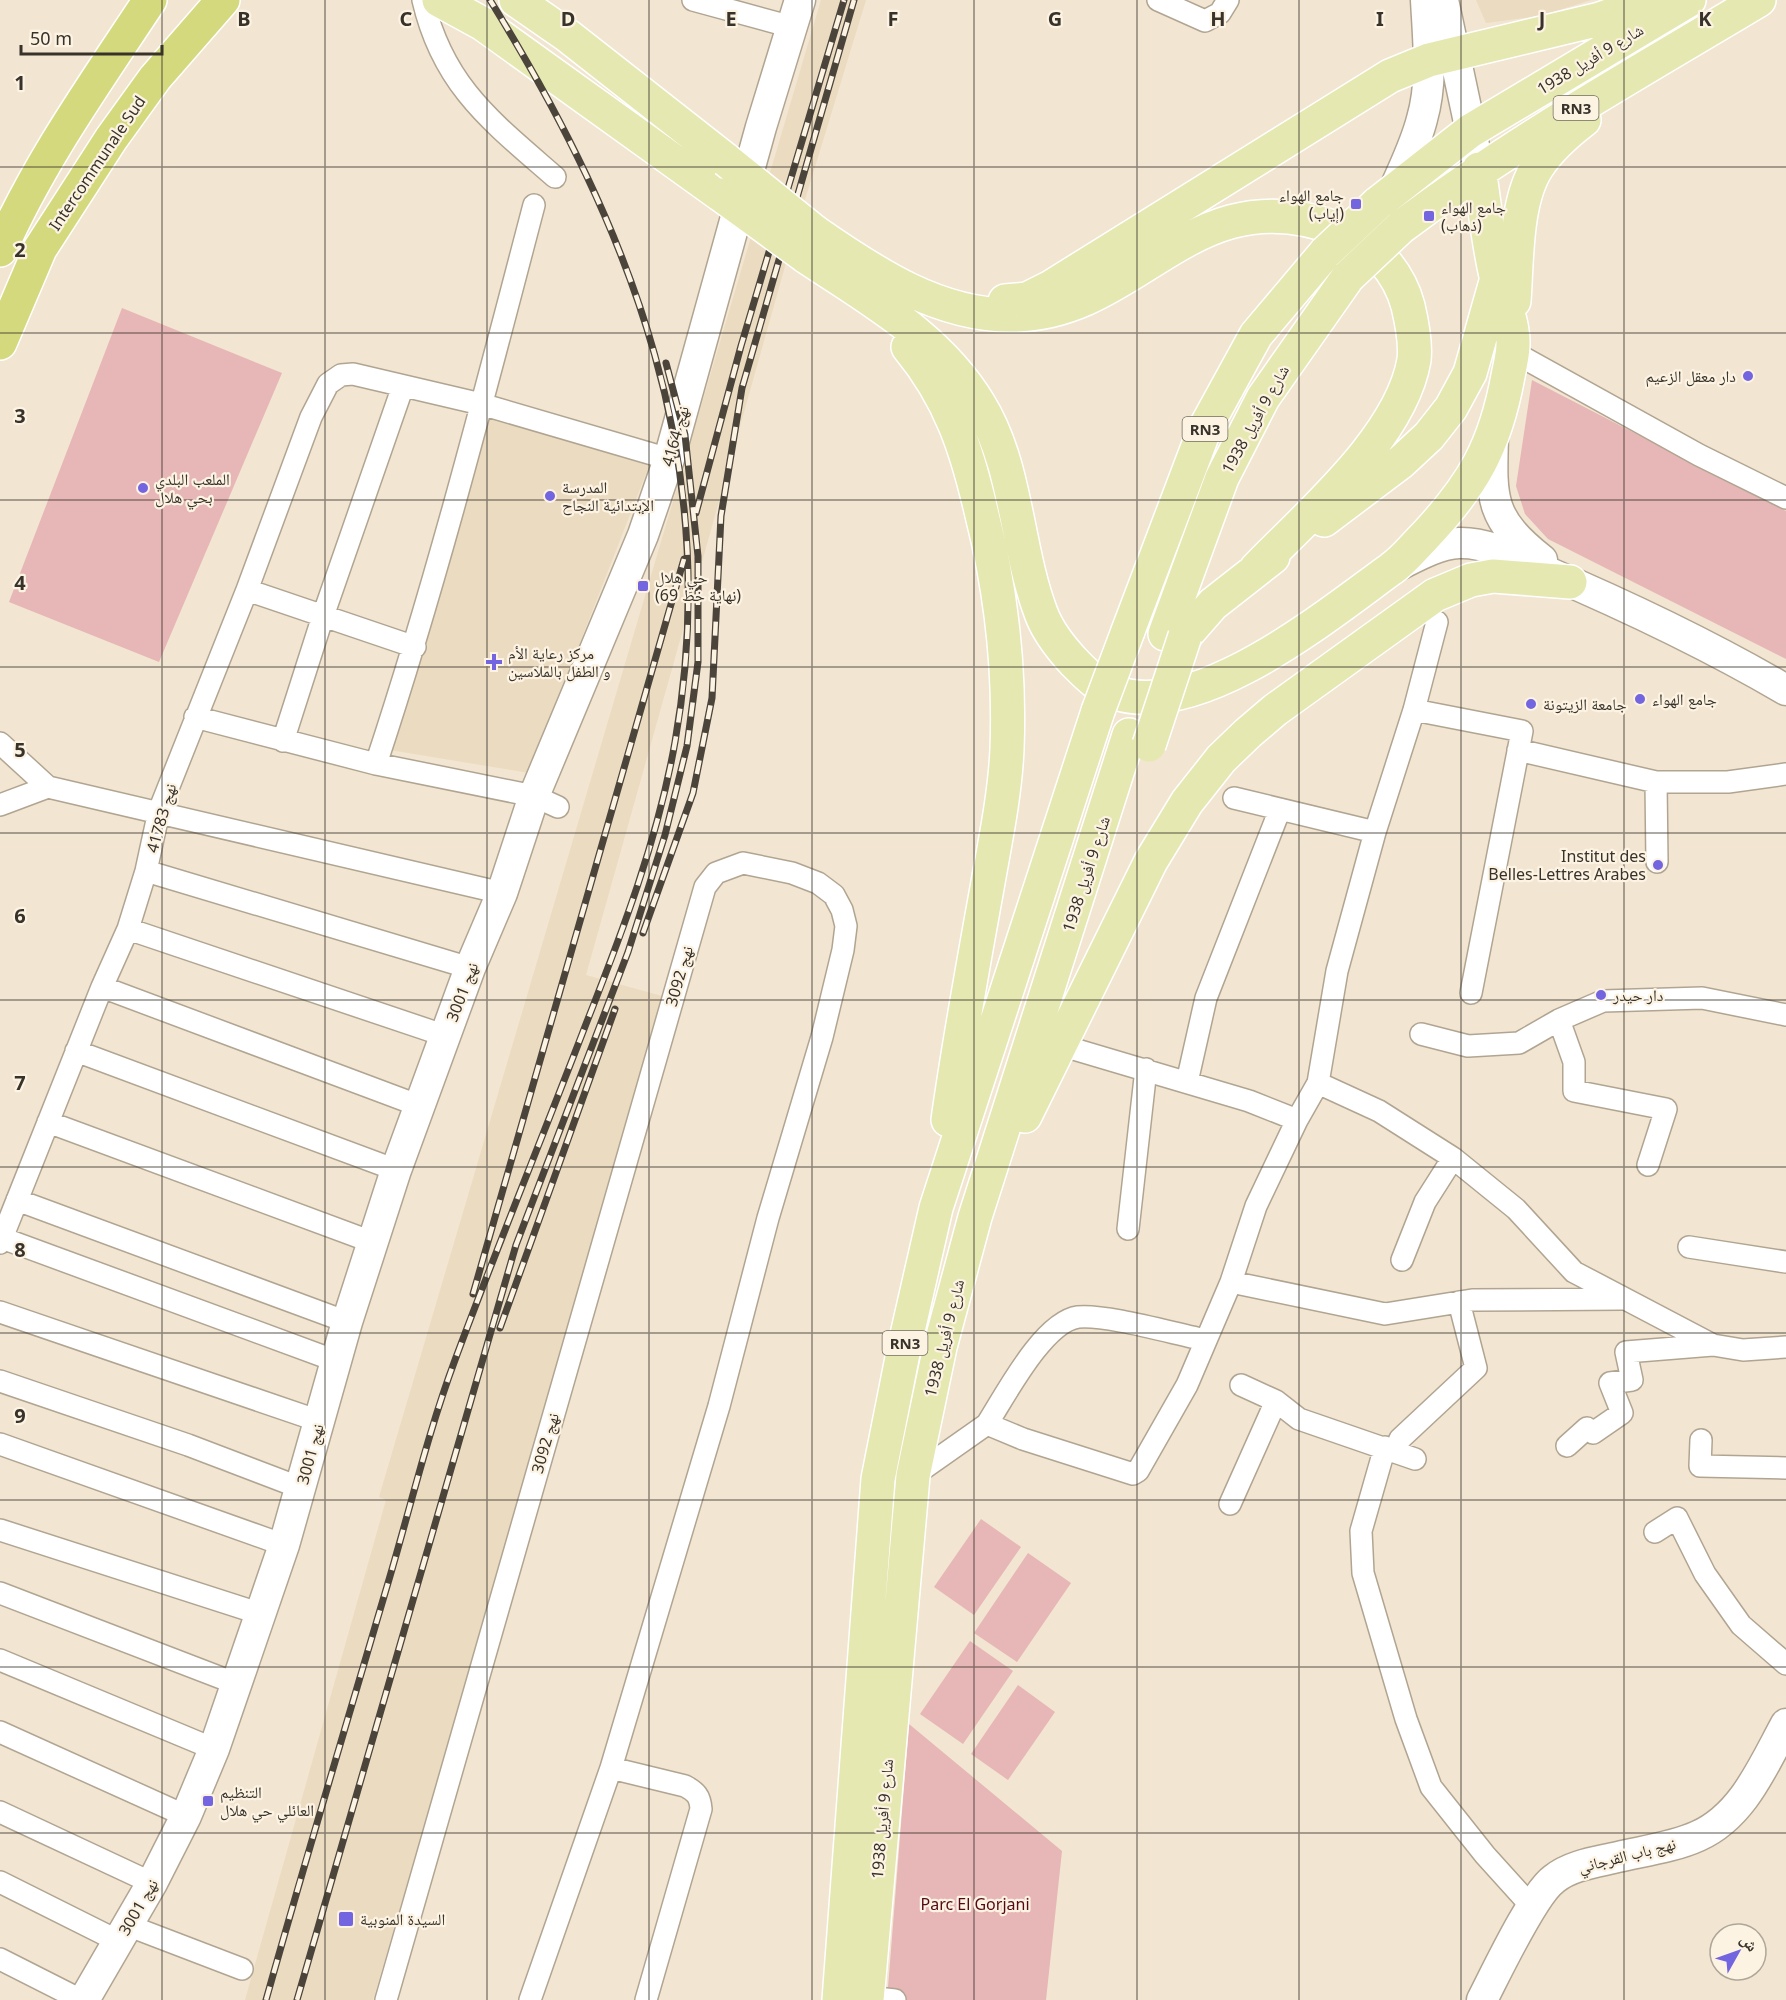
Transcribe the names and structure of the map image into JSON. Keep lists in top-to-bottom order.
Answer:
{
  "streets": {
    "highway": ["Intercommunale Sud"],
    "main road": ["شارع 9 أفريل 1938", "RN3"],
    "street": [
      "نهج 4164",
      "نهج 41783",
      "نهج 3092",
      "نهج 3001",
      "نهج باب القرجاني"
    ]
  },
  "crossings": [
    ["نهج 4164", "نهج 3001"]
  ],
  "parks": ["Parc El Gorjani"],
  "places": {
    "transit": [
      "جامع الهواء (إياب)",
      "جامع الهواء (ذهاب)",
      "حي هلال (نهاية خط 69)",
      "التنظيم العائلي حي هلال",
      "السيدة المنوبية"
    ],
    "other": [
      "دار معقل الزعيم",
      "الملعب البلدي بحي هلال",
      "المدرسة الإبتدائية النجاح",
      "جامع الهواء",
      "جامعة الزيتونة",
      "Institut des Belles-Lettres Arabes",
      "دار حيدر"
    ],
    "health": ["مركز رعاية الأم و الطفل بالملاسين"]
  },
  "scale_bar": "50 m",
  "north": "top right",
  "grid": {
    "columns": [
      "B",
      "C",
      "D",
      "E",
      "F",
      "G",
      "H",
      "I",
      "J",
      "K"
    ],
    "rows": [
      "1",
      "2",
      "3",
      "4",
      "5",
      "6",
      "7",
      "8",
      "9"
    ]
  }
}
